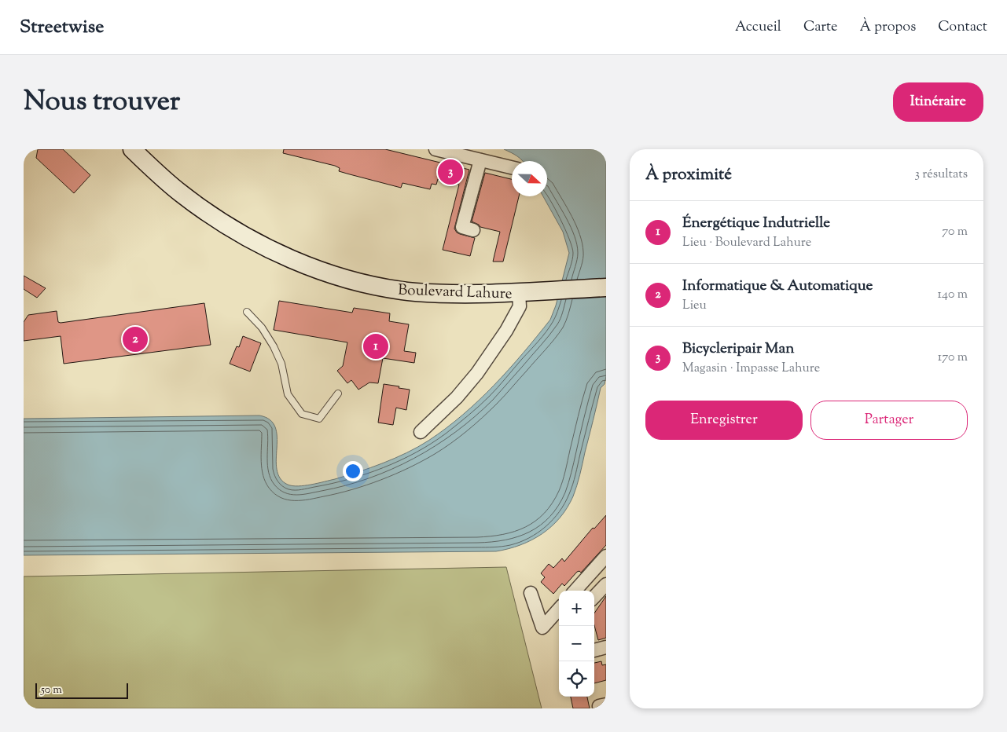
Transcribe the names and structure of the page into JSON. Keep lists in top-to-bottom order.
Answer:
{
  "streets": {
    "main road": ["Boulevard Lahure"]
  },
  "scale_bar": "50 m",
  "north": "right",
  "page": {
    "header": "Streetwise",
    "nav": [
      "Accueil",
      "Carte",
      "À propos",
      "Contact"
    ],
    "title": "Nous trouver",
    "buttons": [
      "Itinéraire",
      ["Enregistrer", "Partager"]
    ],
    "heading": ["À proximité", "3 résultats"],
    "pins": ["3", "2", "1"],
    "list": [
      {
        "mark": "1",
        "name": "Énergétique Indutrielle",
        "note": "Lieu · Boulevard Lahure",
        "value": "70 m"
      },
      {
        "mark": "2",
        "name": "Informatique & Automatique",
        "note": "Lieu",
        "value": "140 m"
      },
      {
        "mark": "3",
        "name": "Bicycleripair Man",
        "note": "Magasin · Impasse Lahure",
        "value": "170 m"
      }
    ],
    "map_buttons": ["+", "−"],
    "scale": "50 m"
  }
}
